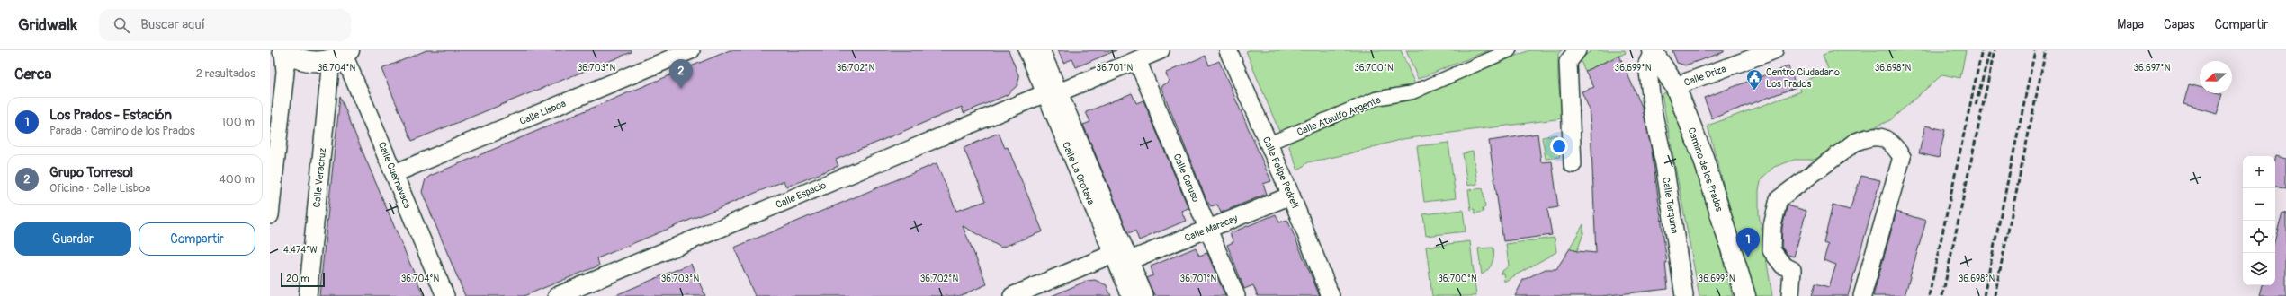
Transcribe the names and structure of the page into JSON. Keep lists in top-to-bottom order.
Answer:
{
  "streets": {
    "main road": ["Camino de los Prados"],
    "street": [
      "Calle Driza",
      "Calle Lisboa",
      "Calle Ataulfo Argenta",
      "Calle Felipe Pedrell",
      "Calle La Orotava",
      "Calle Cuernavaca",
      "Calle Veracruz",
      "Calle Caruso",
      "Calle Espacio",
      "Calle Tarquina",
      "Calle Maracay"
    ]
  },
  "crossings": [
    ["Calle Driza", "Camino de los Prados"],
    ["Calle Lisboa", "Calle Cuernavaca"],
    ["Calle Ataulfo Argenta", "Calle Felipe Pedrell"],
    ["Camino de los Prados", "Calle Tarquina"],
    ["Calle Felipe Pedrell", "Calle Maracay"],
    ["Calle La Orotava", "Calle Espacio"],
    ["Calle Cuernavaca", "Calle Veracruz"],
    ["Calle Caruso", "Calle Espacio"],
    ["Calle Caruso", "Calle Maracay"]
  ],
  "places": {
    "public building": ["Centro Ciudadano Los Prados"]
  },
  "scale_bar": "20 m",
  "north": "left",
  "page": {
    "header": "Gridwalk",
    "search": "Buscar aquí",
    "nav": ["Mapa", "Capas", "Compartir"],
    "heading": ["Cerca", "2 resultados"],
    "pins": ["2", "1"],
    "list": [
      {
        "mark": "1",
        "name": "Los Prados - Estación",
        "note": "Parada · Camino de los Prados",
        "value": "100 m"
      },
      {
        "mark": "2",
        "name": "Grupo Torresol",
        "note": "Oficina · Calle Lisboa",
        "value": "400 m"
      }
    ],
    "map_buttons": ["+", "−"],
    "buttons": ["Guardar", "Compartir"],
    "scale": "20 m"
  },
  "coordinates": [
    "36.704°N",
    "36.703°N",
    "36.702°N",
    "36.701°N",
    "36.700°N",
    "36.699°N",
    "36.698°N",
    "36.697°N",
    "4.474°W"
  ]
}
